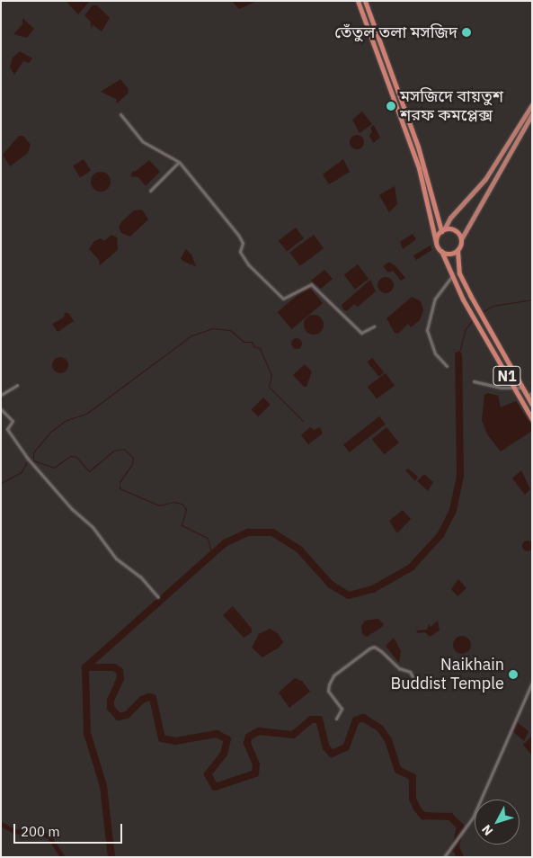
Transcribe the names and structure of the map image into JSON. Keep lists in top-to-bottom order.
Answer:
{
  "streets": {
    "highway": ["N1"]
  },
  "places": ["তেঁতুল তলা মসজিদ", "মসজিদে বায়তুশ শরফ কমপ্লেক্স", "Naikhain Buddist Temple"],
  "scale_bar": "200 m",
  "north": "bottom left"
}
